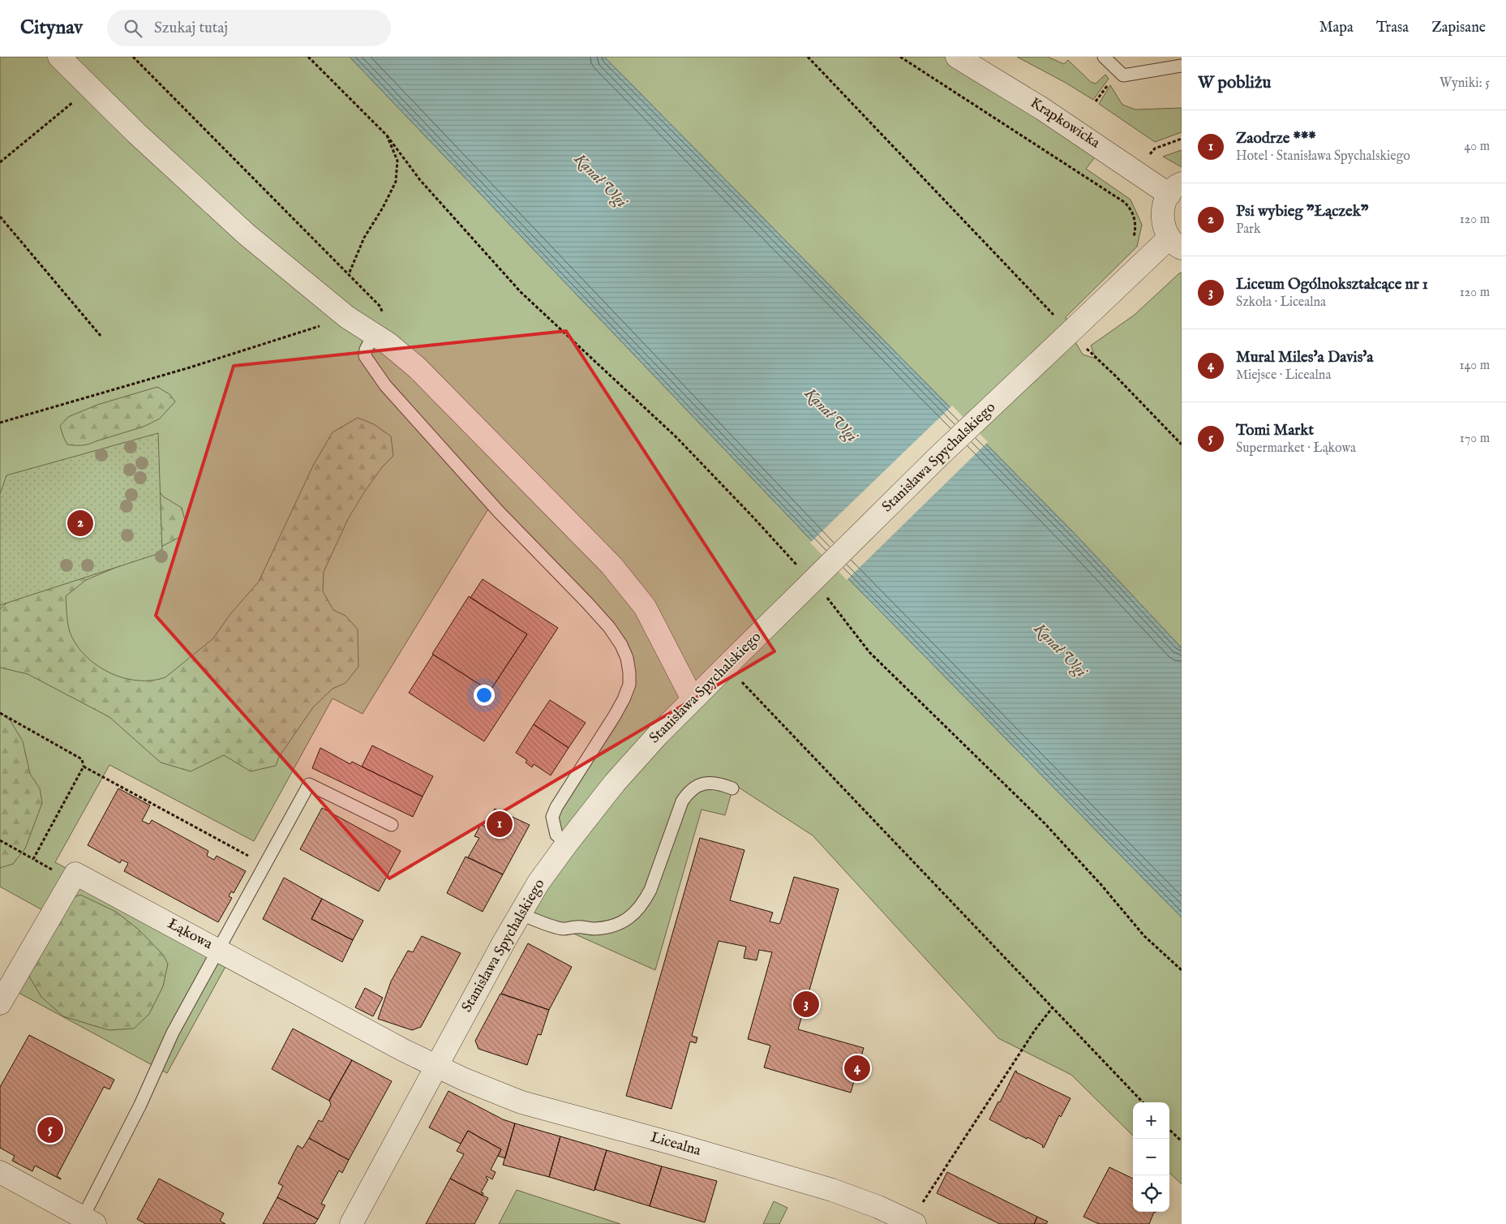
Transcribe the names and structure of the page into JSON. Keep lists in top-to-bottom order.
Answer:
{
  "streets": {
    "street": [
      "Krapkowicka",
      "Stanisława Spychalskiego",
      "Łąkowa",
      "Licealna"
    ]
  },
  "crossings": [
    ["Stanisława Spychalskiego", "Łąkowa"],
    ["Stanisława Spychalskiego", "Licealna"],
    ["Łąkowa", "Licealna"]
  ],
  "water": ["Kanał Ulgi"],
  "page": {
    "header": "Citynav",
    "search": "Szukaj tutaj",
    "nav": ["Mapa", "Trasa", "Zapisane"],
    "heading": ["W pobliżu", "Wyniki: 5"],
    "list": [
      {
        "mark": "1",
        "name": "Zaodrze ***",
        "note": "Hotel · Stanisława Spychalskiego",
        "value": "40 m"
      },
      {
        "mark": "2",
        "name": "Psi wybieg \"Łączek\"",
        "note": "Park",
        "value": "120 m"
      },
      {
        "mark": "3",
        "name": "Liceum Ogólnokształcące nr 1",
        "note": "Szkoła · Licealna",
        "value": "120 m"
      },
      {
        "mark": "4",
        "name": "Mural Miles'a Davis'a",
        "note": "Miejsce · Licealna",
        "value": "140 m"
      },
      {
        "mark": "5",
        "name": "Tomi Markt",
        "note": "Supermarket · Łąkowa",
        "value": "170 m"
      }
    ],
    "pins": [
      "2",
      "1",
      "3",
      "4",
      "5"
    ],
    "map_buttons": ["+", "−"]
  }
}
